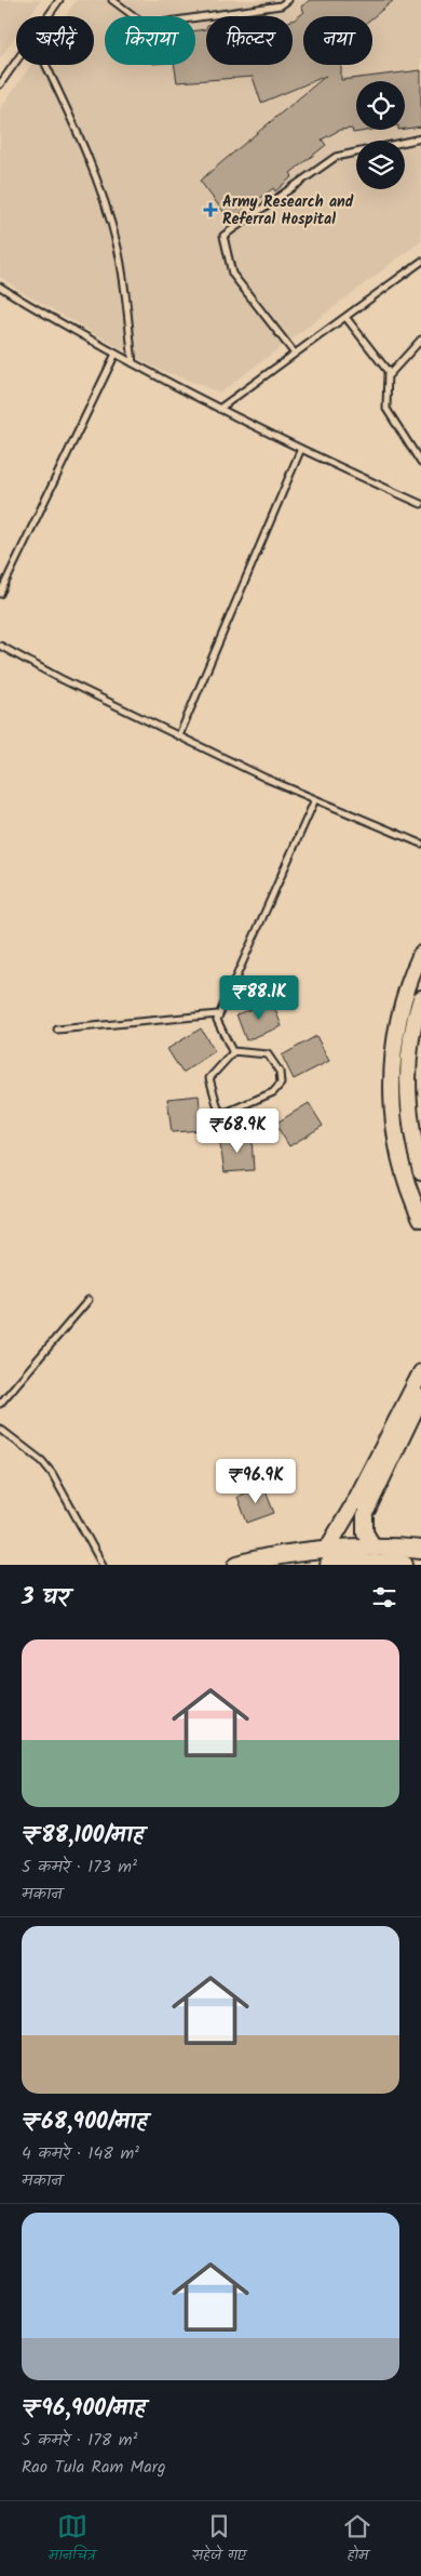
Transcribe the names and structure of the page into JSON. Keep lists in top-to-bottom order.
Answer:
{
  "places": {
    "health": ["Army Research and Referral Hospital"]
  },
  "page": {
    "chip": [
      "खरीदें",
      "किराया",
      "फ़िल्टर",
      "नया"
    ],
    "price": ["₹88.1K", "₹68.9K", "₹96.9K"],
    "heading": "3 घर",
    "list": [
      {
        "name": "₹88,100/माह",
        "note": "5 कमरे · 173 m² · मकान"
      },
      {
        "name": "₹68,900/माह",
        "note": "4 कमरे · 148 m² · मकान"
      },
      {
        "name": "₹96,900/माह",
        "note": "5 कमरे · 178 m² · Rao Tula Ram Marg"
      }
    ],
    "tabs": ["मानचित्र", "सहेजे गए", "होम"]
  }
}
